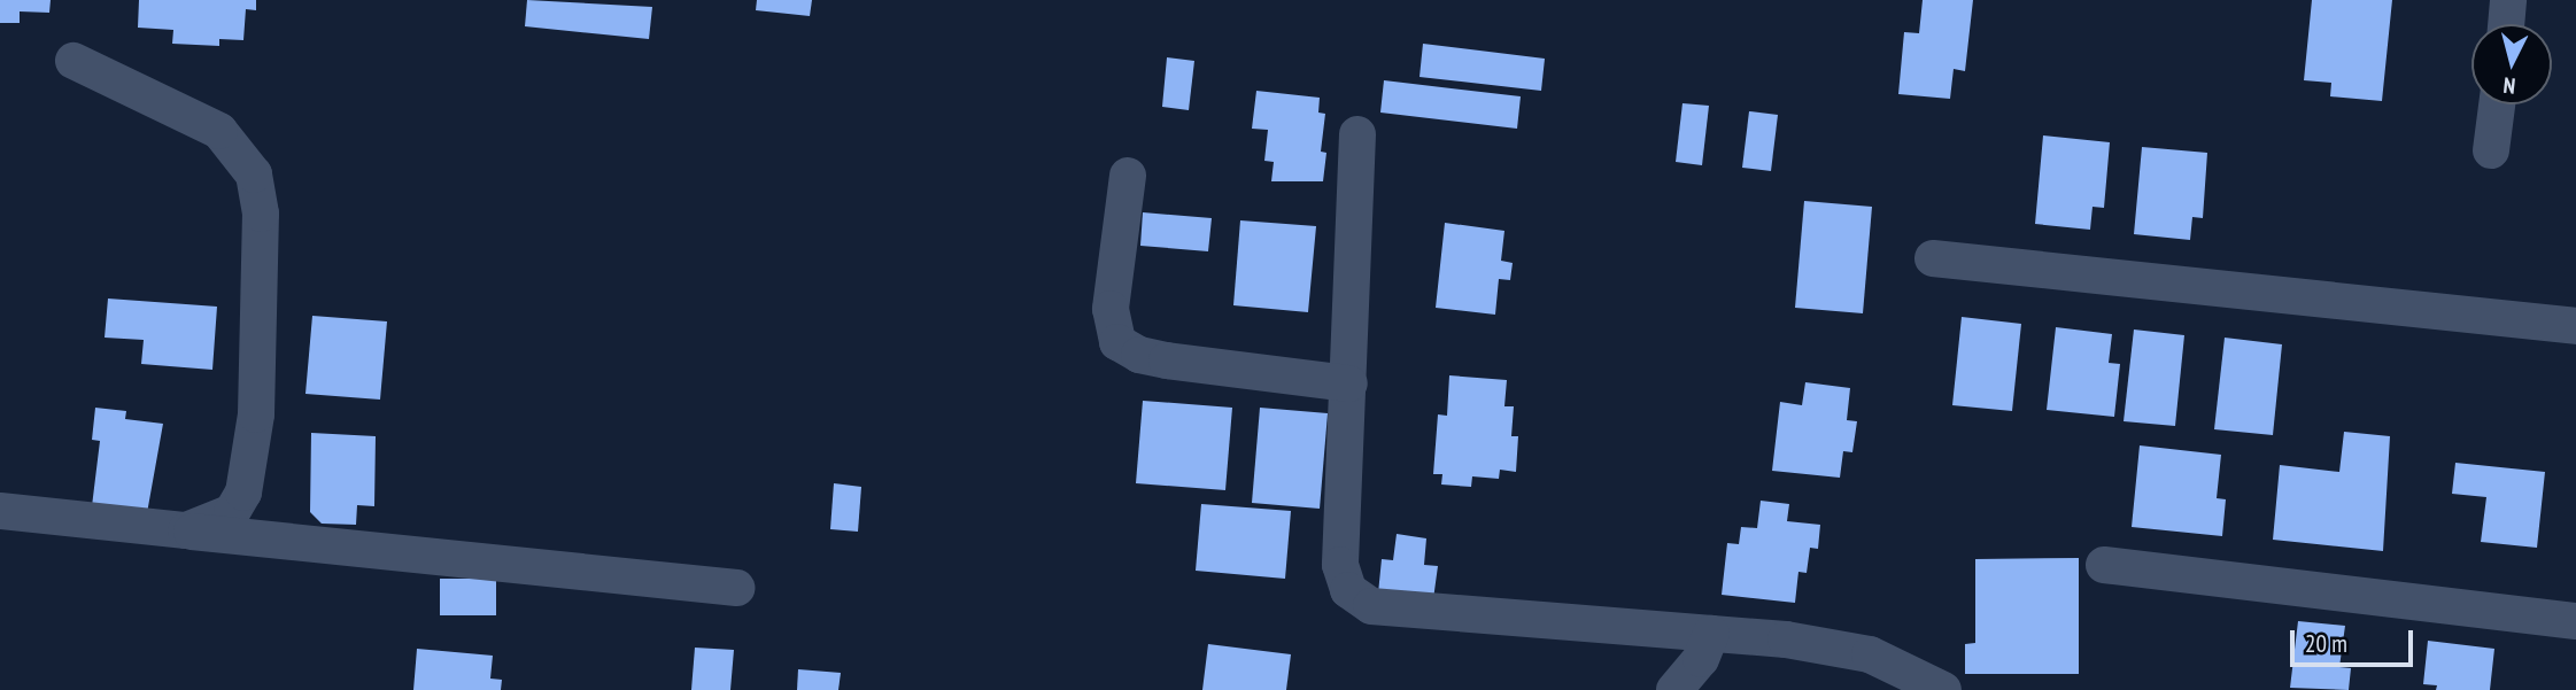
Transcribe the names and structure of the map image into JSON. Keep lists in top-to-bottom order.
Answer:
{
  "scale_bar": "20 m",
  "north": "bottom"
}
